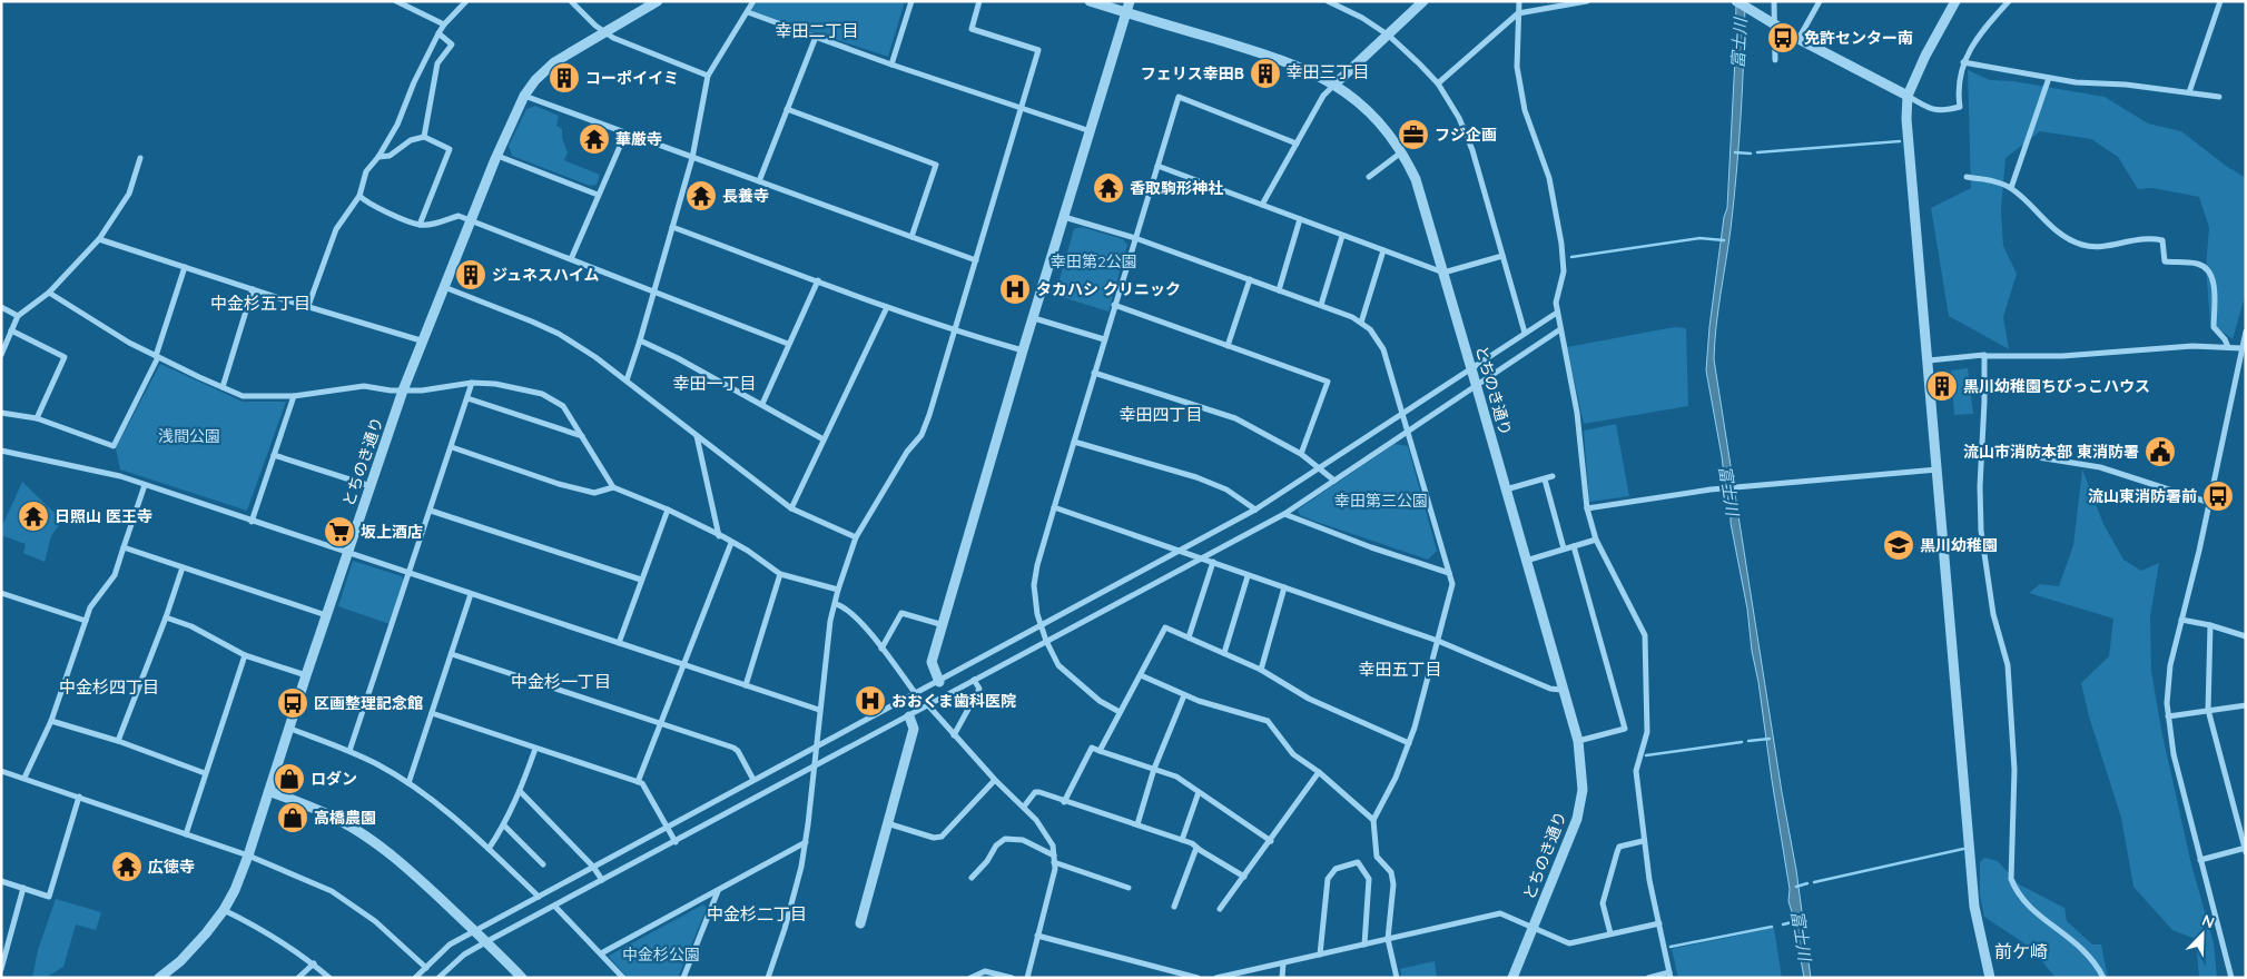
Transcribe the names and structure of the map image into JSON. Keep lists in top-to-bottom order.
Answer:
{
  "streets": {
    "street": ["とちのき通り"]
  },
  "districts": [
    "幸田二丁目",
    "幸田三丁目",
    "中金杉五丁目",
    "幸田一丁目",
    "幸田四丁目",
    "幸田五丁目",
    "中金杉一丁目",
    "中金杉四丁目",
    "中金杉二丁目",
    "前ケ崎"
  ],
  "water": ["富士川"],
  "parks": [
    "幸田第2公園",
    "浅間公園",
    "幸田第三公園",
    "中金杉公園"
  ],
  "places": {
    "bus stop": ["免許センター南", "流山東消防署前", "区画整理記念館"],
    "building": [
      "フェリス幸田B",
      "コーポイイミ",
      "ジュネスハイム",
      "黒川幼稚園ちびっこハウス"
    ],
    "office": ["フジ企画"],
    "temple": [
      "華厳寺",
      "香取駒形神社",
      "長養寺",
      "日照山 医王寺",
      "広徳寺"
    ],
    "hospital": ["タカハシ クリニック", "おおくま歯科医院"],
    "public building": ["流山市消防本部 東消防署"],
    "supermarket": ["坂上酒店"],
    "school or university": ["黒川幼稚園"],
    "shop": ["ロダン", "高橋農園"]
  },
  "north": "top right"
}
